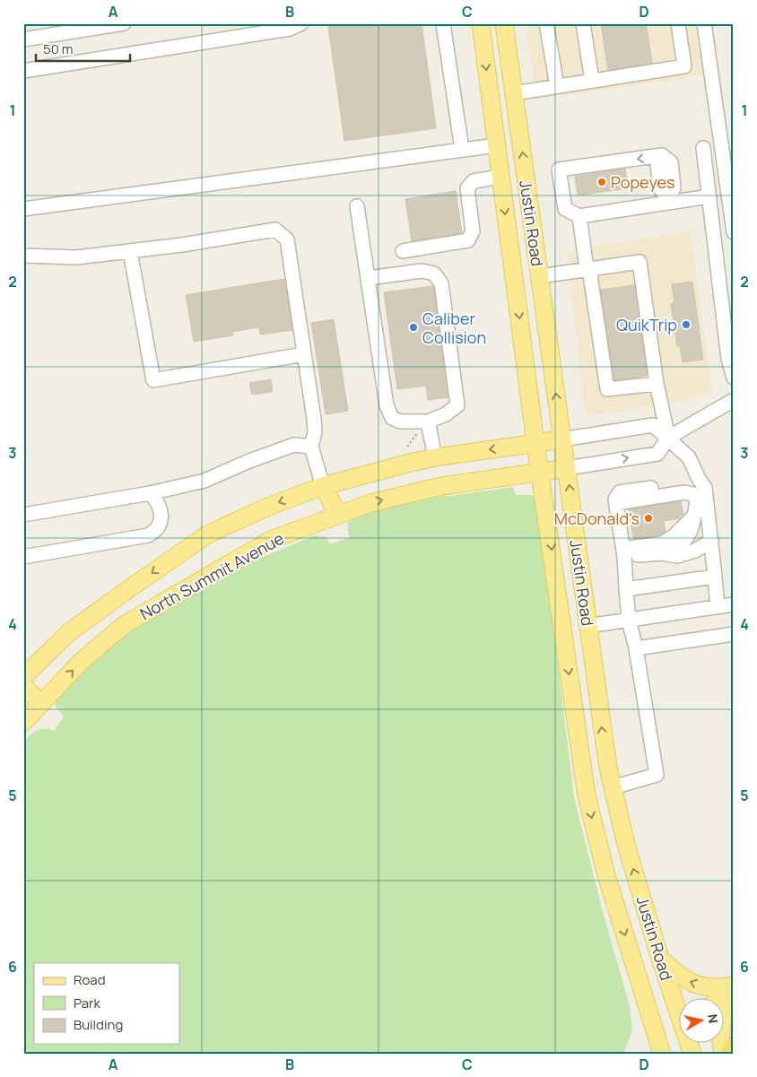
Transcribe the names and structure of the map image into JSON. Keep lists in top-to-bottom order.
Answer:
{
  "streets": {
    "main road": ["Justin Road", "North Summit Avenue"]
  },
  "crossings": [
    ["Justin Road", "North Summit Avenue"]
  ],
  "places": [
    "Popeyes",
    "QuikTrip",
    "Caliber Collision",
    "McDonald's"
  ],
  "legend": ["Road", "Park", "Building"],
  "scale_bar": "50 m",
  "north": "right",
  "grid": {
    "columns": [
      "A",
      "B",
      "C",
      "D"
    ],
    "rows": [
      "1",
      "2",
      "3",
      "4",
      "5",
      "6"
    ]
  }
}
